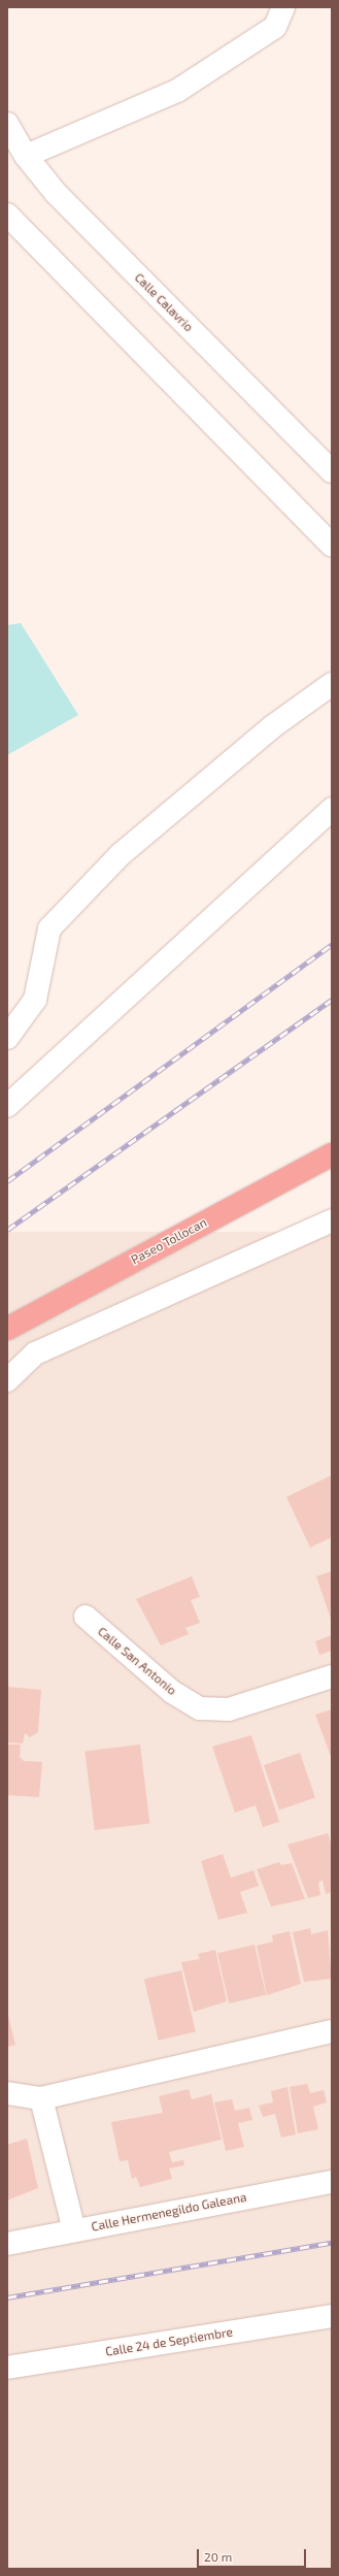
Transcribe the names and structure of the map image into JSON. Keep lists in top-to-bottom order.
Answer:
{
  "streets": {
    "highway": ["Paseo Tollocan"],
    "street": [
      "Calle Calavrio",
      "Calle San Antonio",
      "Calle Hermenegildo Galeana",
      "Calle 24 de Septiembre"
    ]
  },
  "scale_bar": "20 m"
}
